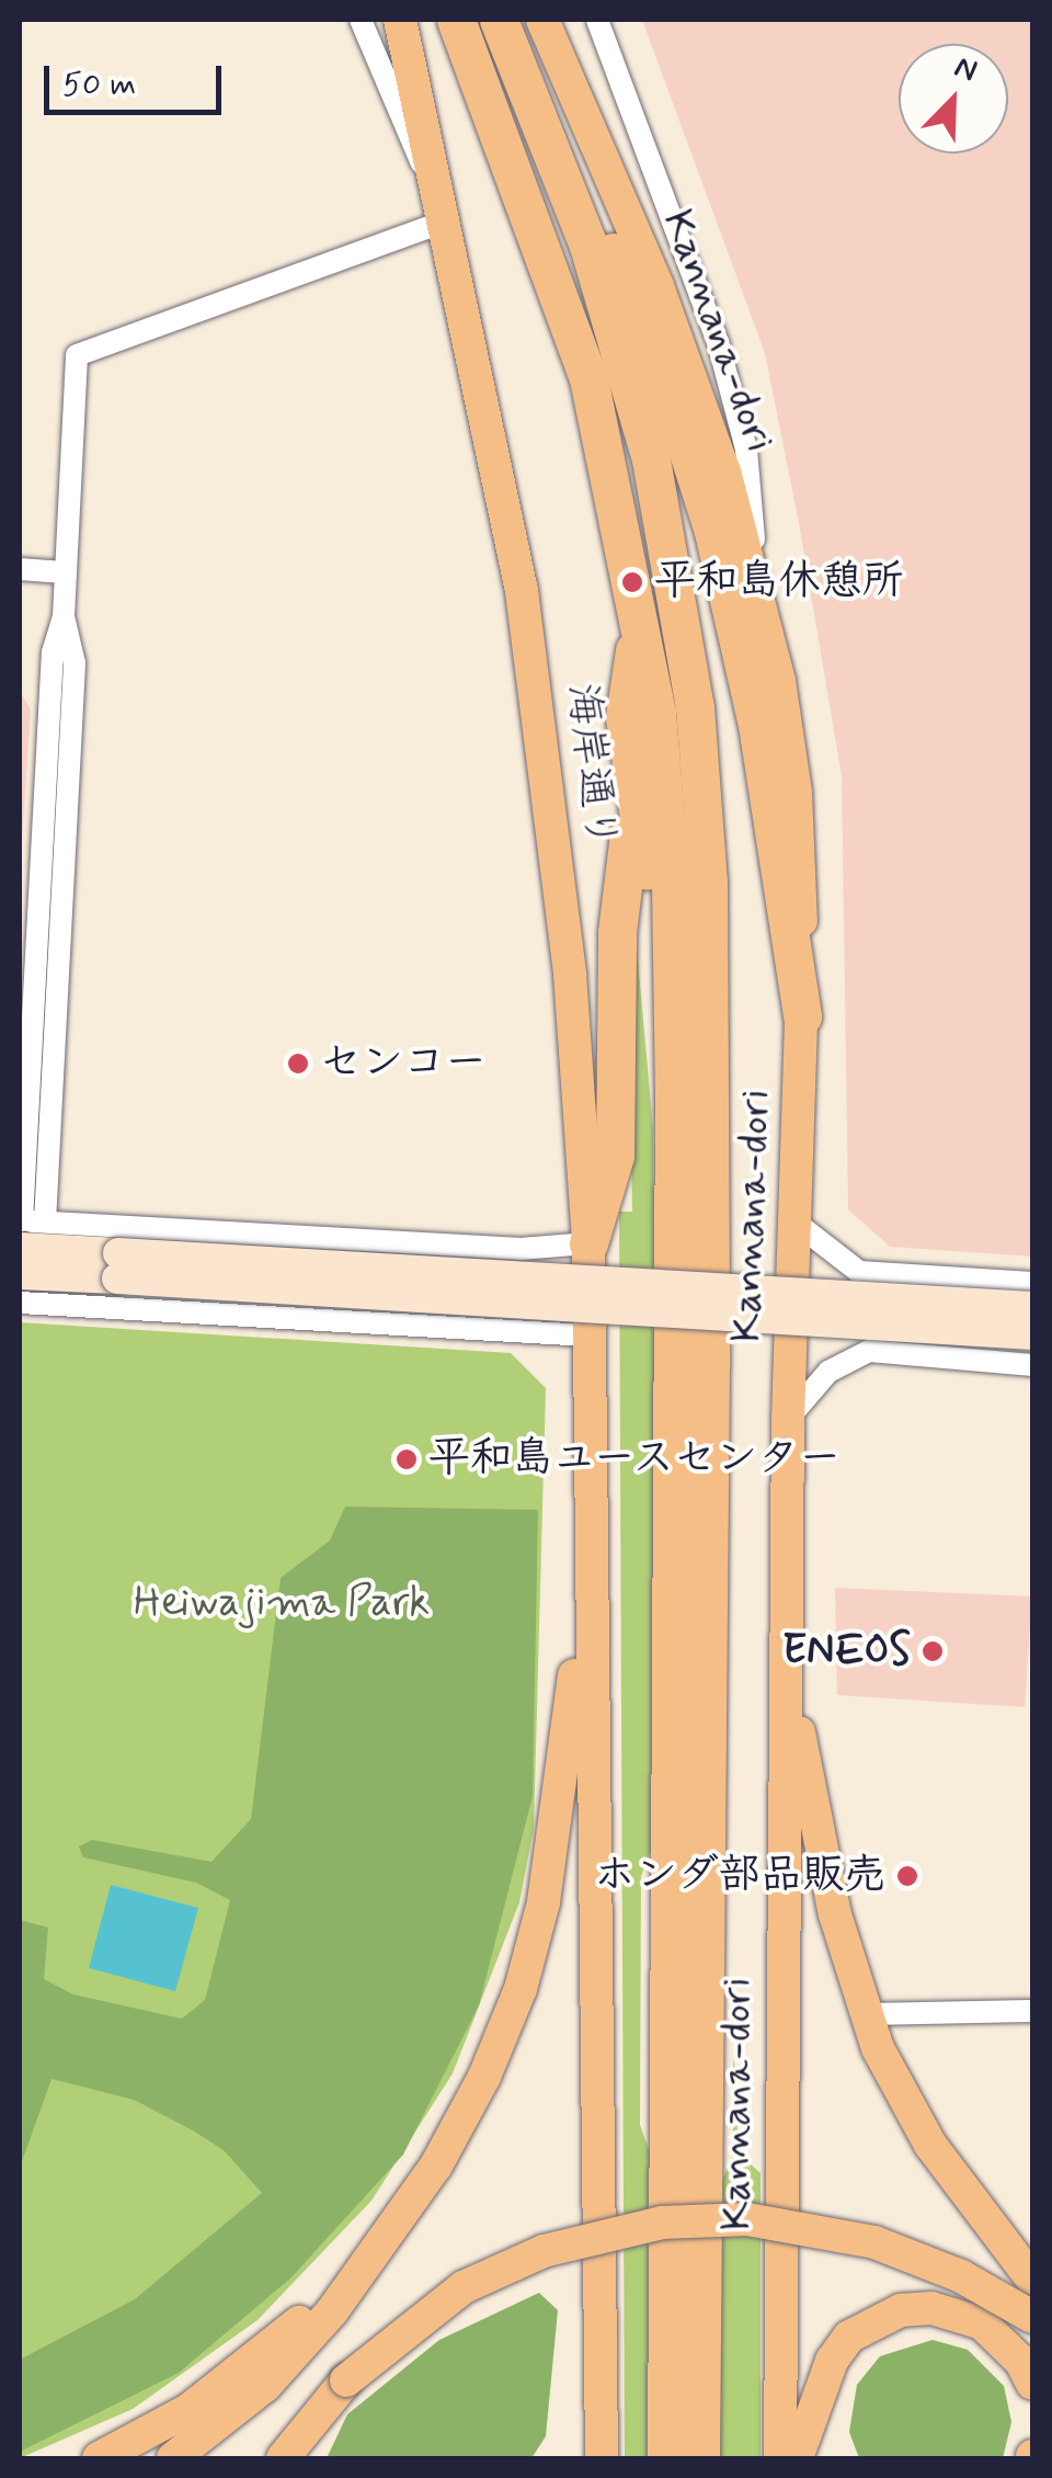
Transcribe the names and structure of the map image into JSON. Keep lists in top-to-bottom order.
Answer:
{
  "streets": {
    "main road": ["Kannana-dori", "海岸通り"]
  },
  "parks": ["Heiwajima Park"],
  "places": [
    "平和島休憩所",
    "センコー",
    "平和島ユースセンター",
    "ENEOS",
    "ホンダ部品販売"
  ],
  "scale_bar": "50 m",
  "north": "top right"
}
